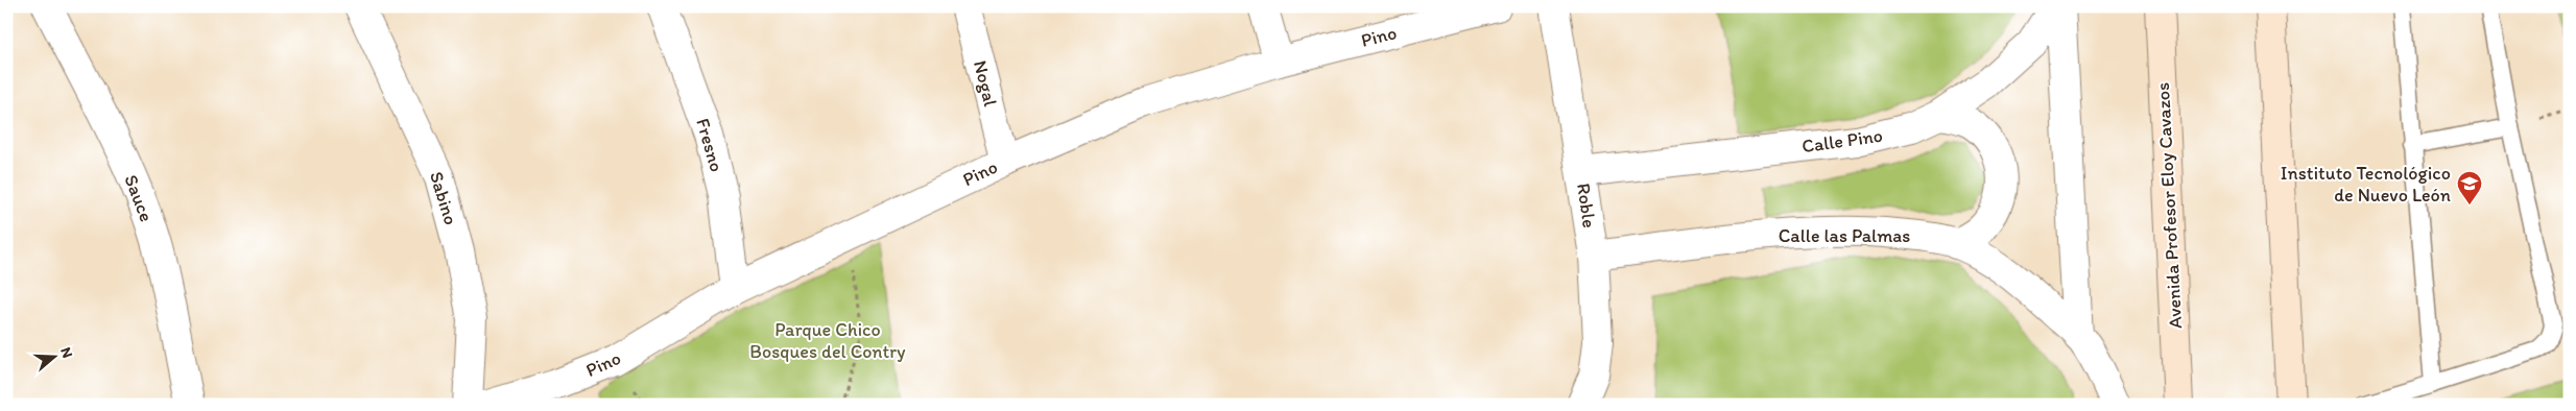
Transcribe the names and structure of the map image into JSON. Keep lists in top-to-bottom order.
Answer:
{
  "streets": {
    "main road": ["Avenida Profesor Eloy Cavazos"],
    "street": [
      "Pino",
      "Nogal",
      "Calle Pino",
      "Fresno",
      "Sauce",
      "Sabino",
      "Roble",
      "Calle las Palmas"
    ]
  },
  "crossings": [
    ["Pino", "Nogal"],
    ["Pino", "Fresno"],
    ["Calle Pino", "Roble"],
    ["Roble", "Calle las Palmas"]
  ],
  "parks": ["Parque Chico Bosques del Contry"],
  "places": {
    "school or university": ["Instituto Tecnológico de Nuevo León"]
  },
  "north": "right"
}
